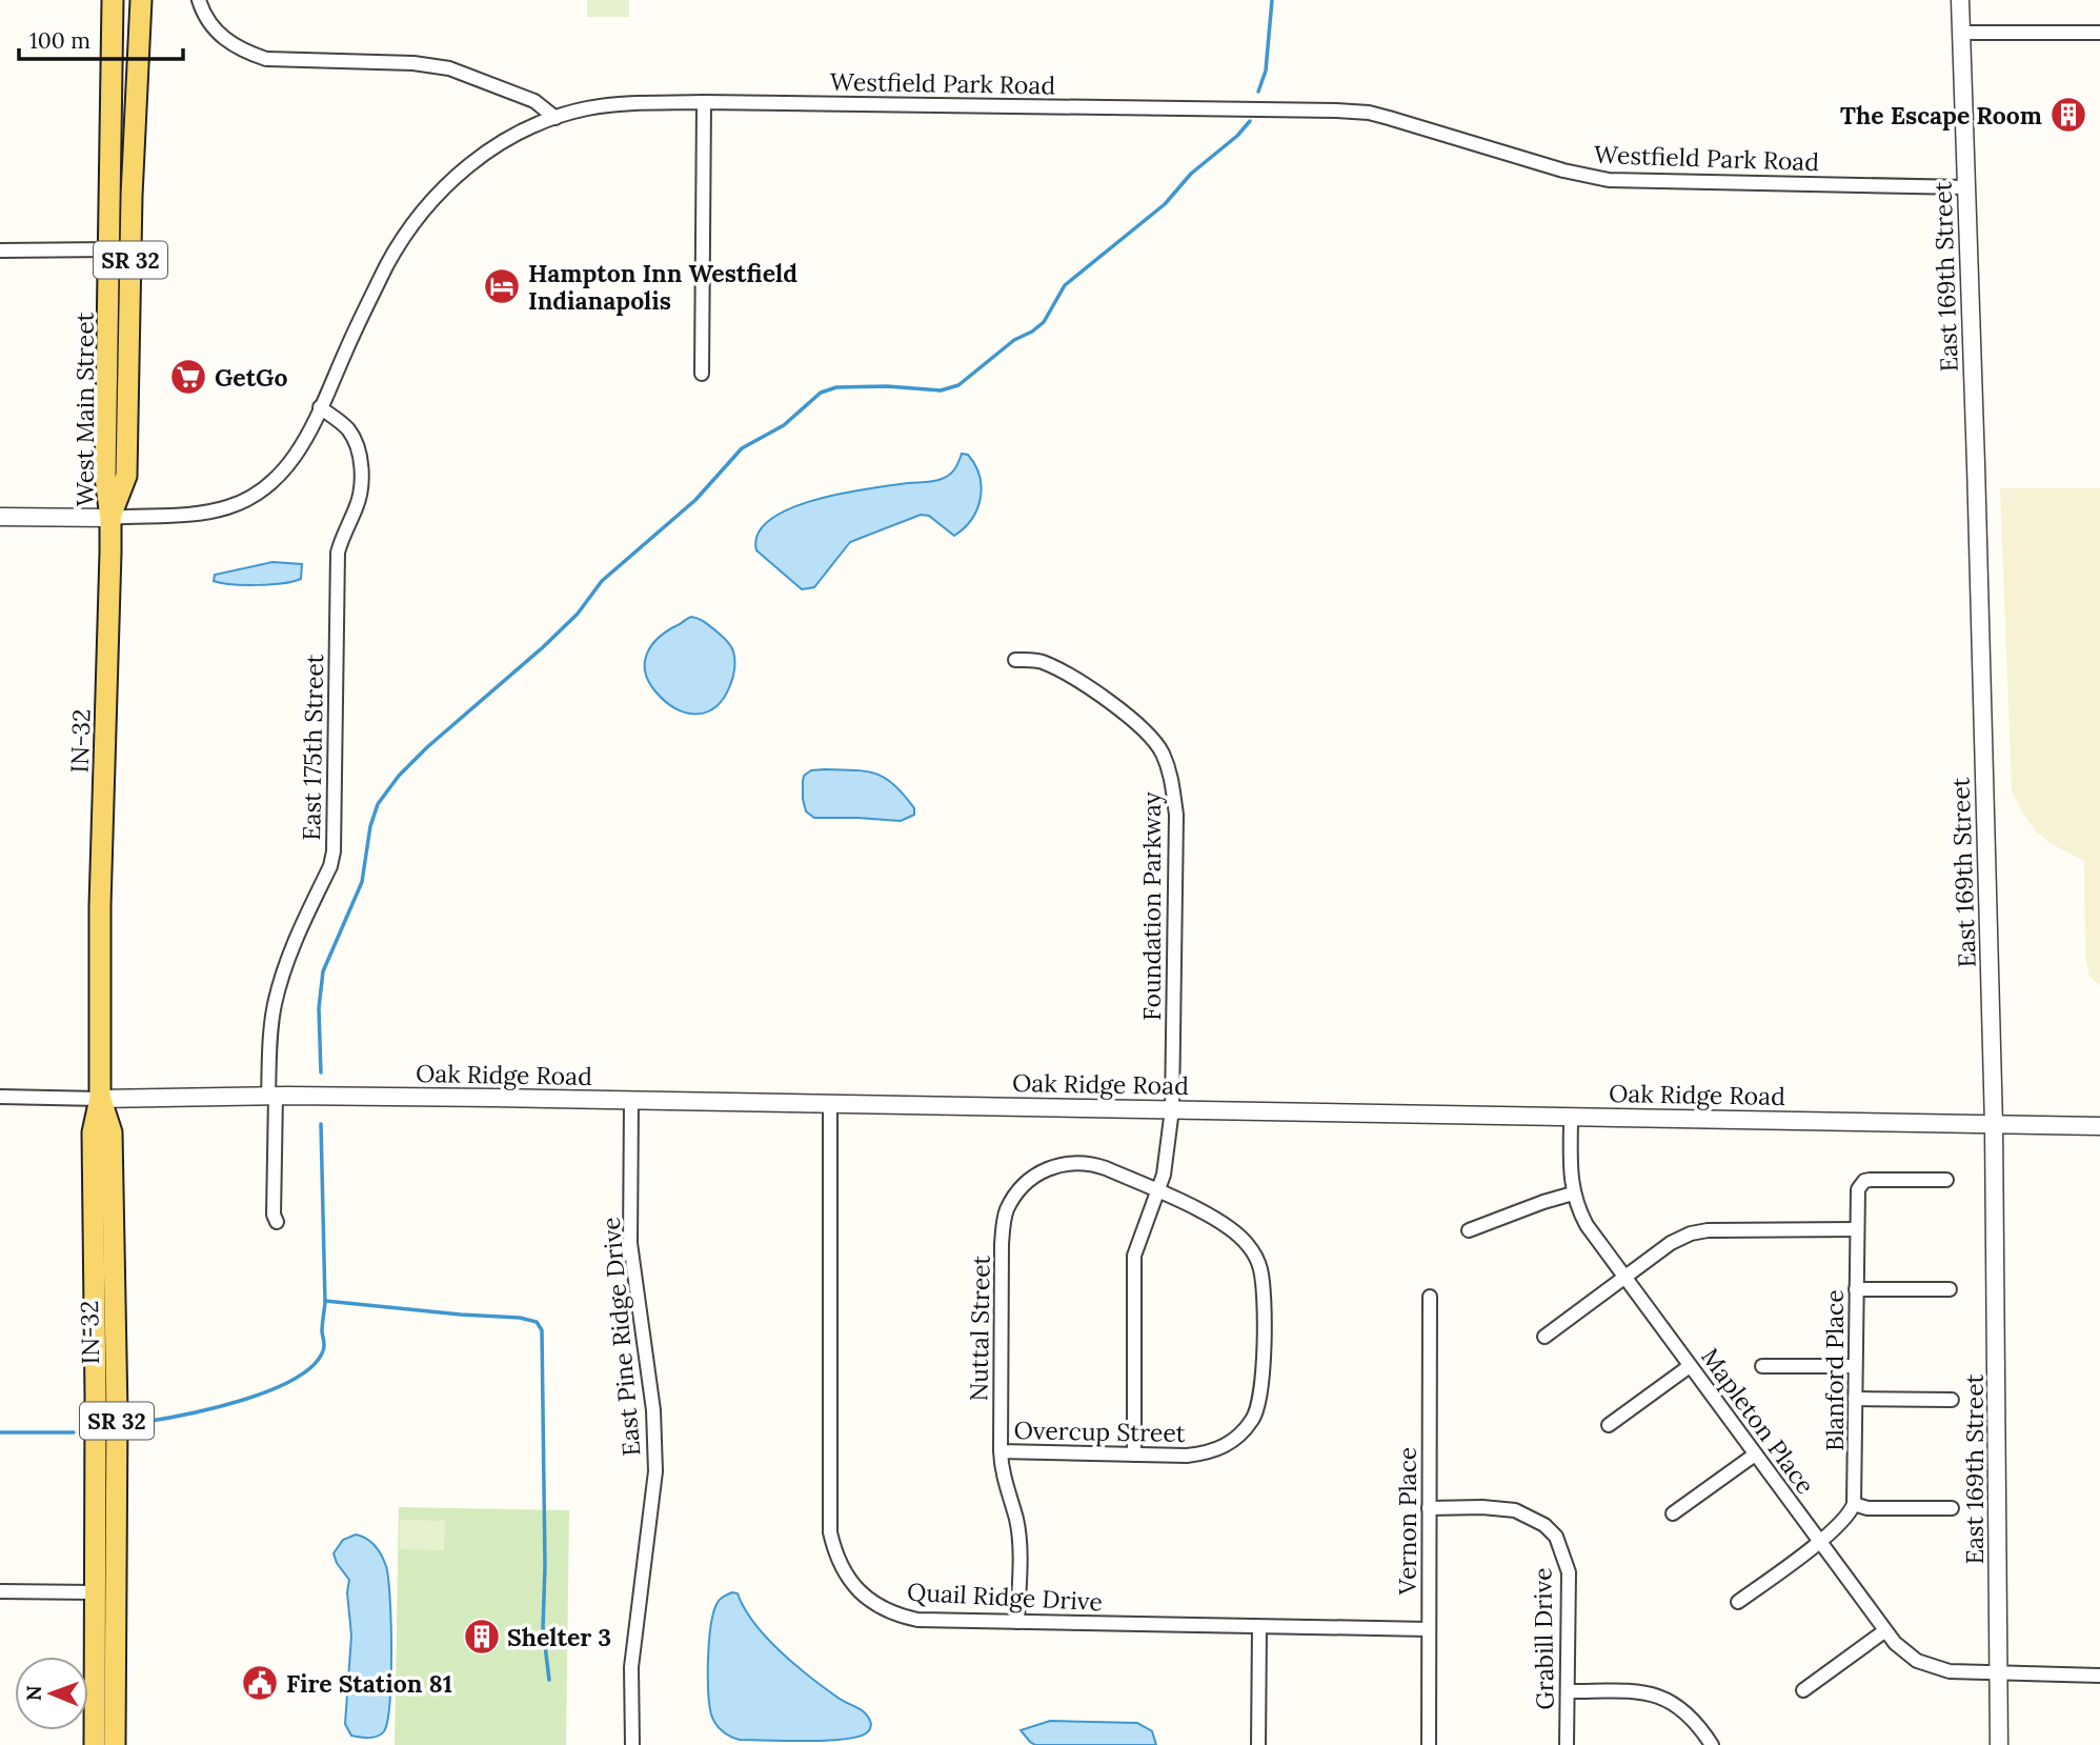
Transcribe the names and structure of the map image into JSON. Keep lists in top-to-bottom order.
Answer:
{
  "streets": {
    "main road": ["SR 32", "West Main Street", "IN-32"],
    "street": [
      "Westfield Park Road",
      "East 169th Street",
      "East 175th Street",
      "Foundation Parkway",
      "Oak Ridge Road",
      "Nuttal Street",
      "East Pine Ridge Drive",
      "Blanford Place",
      "Mapleton Place",
      "Overcup Street",
      "Vernon Place",
      "Quail Ridge Drive",
      "Grabill Drive"
    ]
  },
  "crossings": [
    ["Westfield Park Road", "East 169th Street"],
    ["Westfield Park Road", "West Main Street"],
    ["Westfield Park Road", "IN-32"],
    ["Westfield Park Road", "East 175th Street"],
    ["East 169th Street", "Oak Ridge Road"],
    ["East 169th Street", "Mapleton Place"],
    ["West Main Street", "IN-32"],
    ["IN-32", "Oak Ridge Road"],
    ["East 175th Street", "Oak Ridge Road"],
    ["Foundation Parkway", "Oak Ridge Road"],
    ["Foundation Parkway", "Nuttal Street"],
    ["Foundation Parkway", "Overcup Street"],
    ["Oak Ridge Road", "East Pine Ridge Drive"],
    ["Oak Ridge Road", "Mapleton Place"],
    ["Oak Ridge Road", "Quail Ridge Drive"],
    ["Nuttal Street", "Overcup Street"],
    ["Nuttal Street", "Quail Ridge Drive"],
    ["Vernon Place", "Quail Ridge Drive"],
    ["Vernon Place", "Grabill Drive"]
  ],
  "places": {
    "building": ["The Escape Room", "Shelter 3"],
    "hotel": ["Hampton Inn Westfield Indianapolis"],
    "supermarket": ["GetGo"],
    "public building": ["Fire Station 81"]
  },
  "scale_bar": "100 m",
  "north": "left"
}
